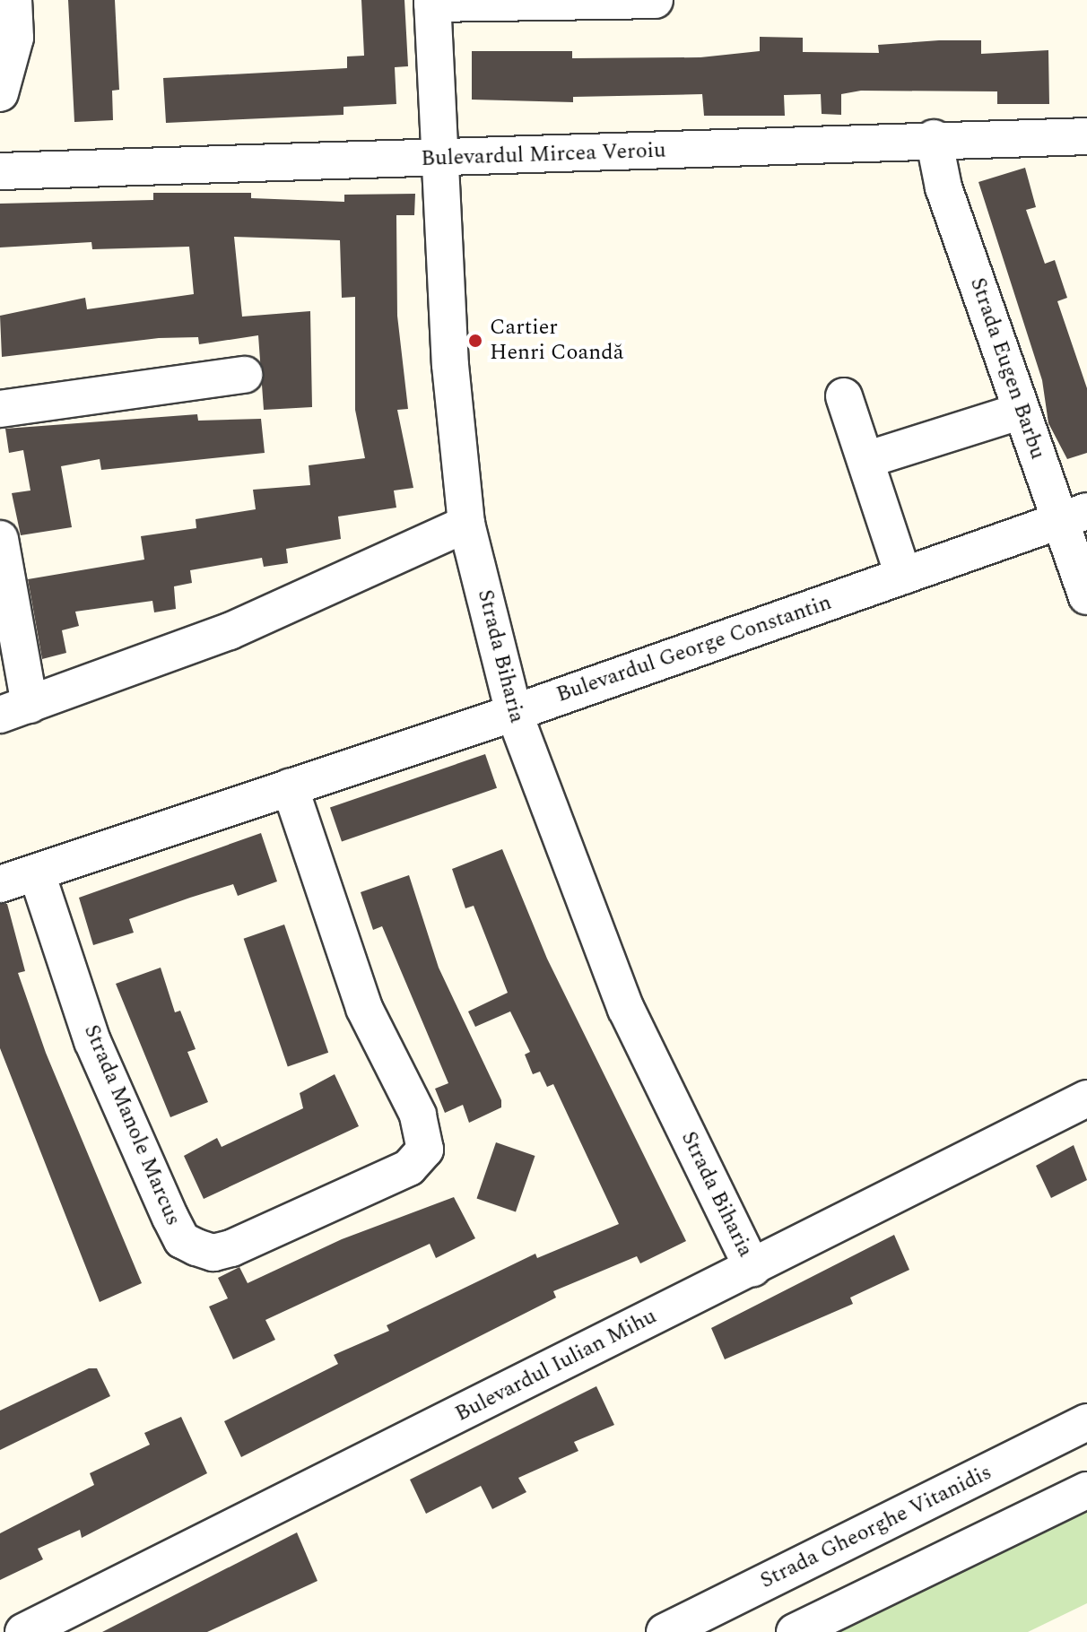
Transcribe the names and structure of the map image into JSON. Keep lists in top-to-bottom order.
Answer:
{
  "streets": {
    "street": [
      "Bulevardul Mircea Veroiu",
      "Strada Eugen Barbu",
      "Bulevardul George Constantin",
      "Strada Biharia",
      "Strada Manole Marcus",
      "Bulevardul Iulian Mihu",
      "Strada Gheorghe Vitanidis"
    ]
  },
  "crossings": [
    ["Bulevardul Mircea Veroiu", "Strada Eugen Barbu"],
    ["Bulevardul Mircea Veroiu", "Strada Biharia"],
    ["Strada Eugen Barbu", "Bulevardul George Constantin"],
    ["Bulevardul George Constantin", "Strada Biharia"],
    ["Bulevardul George Constantin", "Strada Manole Marcus"],
    ["Strada Biharia", "Bulevardul Iulian Mihu"]
  ],
  "places": ["Cartier Henri Coandă"]
}
